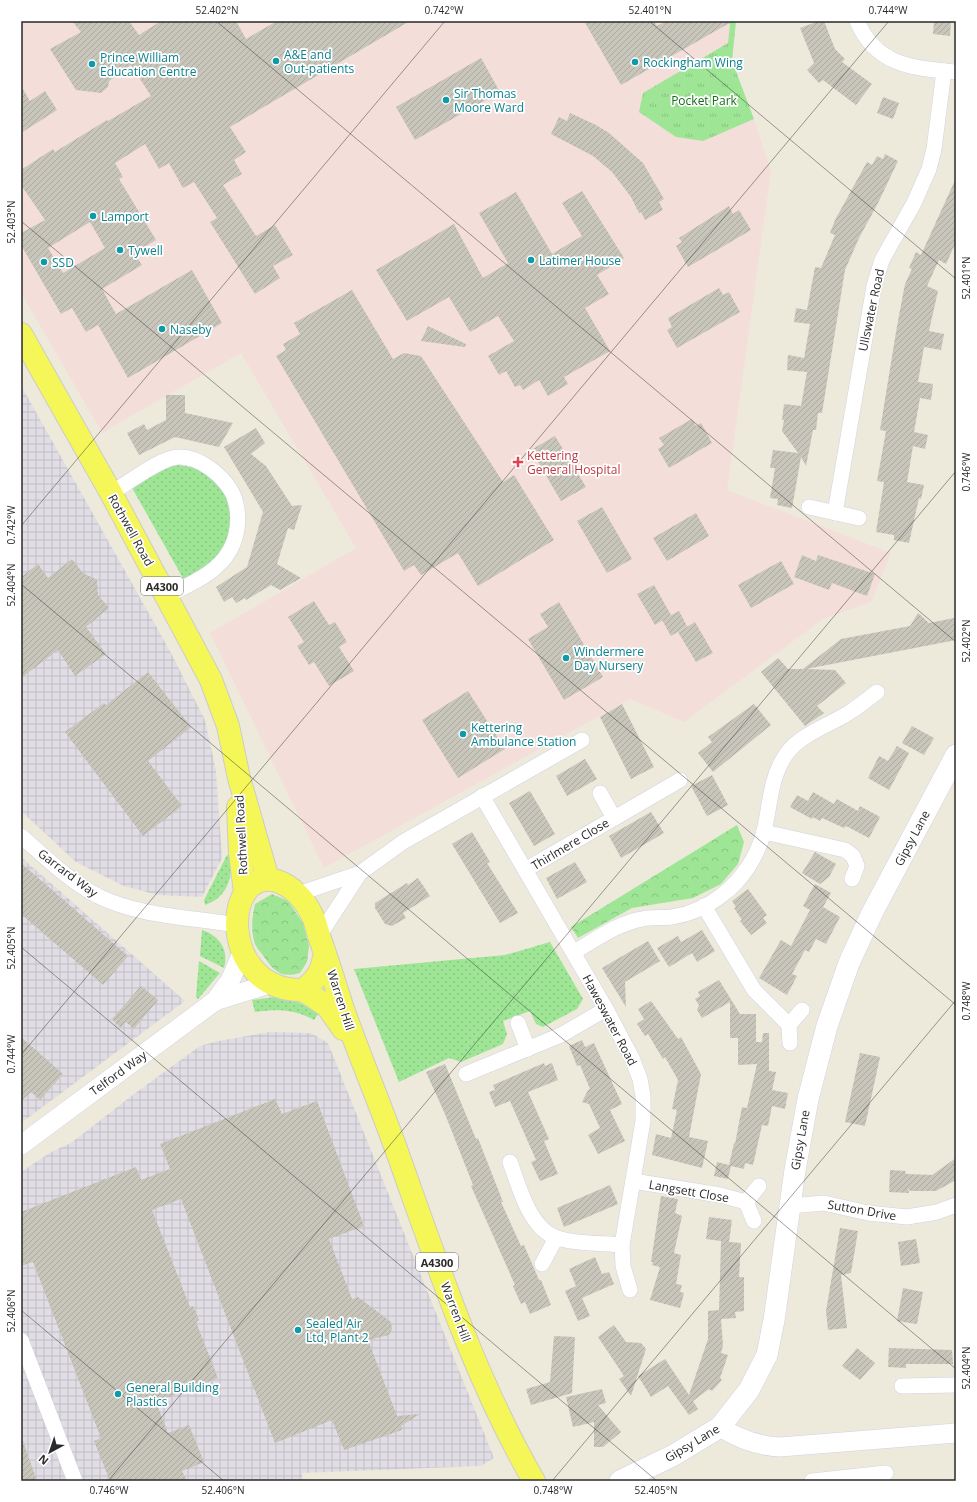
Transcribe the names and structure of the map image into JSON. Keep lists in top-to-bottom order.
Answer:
{
  "streets": {
    "main road": [
      "Rothwell Road",
      "A4300",
      "Gipsy Lane",
      "Warren Hill"
    ],
    "street": [
      "Ullswater Road",
      "Thirlmere Close",
      "Garrard Way",
      "Haweswater Road",
      "Telford Way",
      "Langsett Close",
      "Sutton Drive"
    ]
  },
  "crossings": [
    ["Rothwell Road", "A4300"],
    ["Rothwell Road", "Garrard Way"],
    ["Rothwell Road", "Warren Hill"],
    ["Rothwell Road", "Telford Way"],
    ["A4300", "Garrard Way"],
    ["A4300", "Warren Hill"],
    ["A4300", "Telford Way"],
    ["Gipsy Lane", "Sutton Drive"],
    ["Thirlmere Close", "Haweswater Road"],
    ["Garrard Way", "Warren Hill"],
    ["Garrard Way", "Telford Way"],
    ["Warren Hill", "Telford Way"],
    ["Haweswater Road", "Langsett Close"]
  ],
  "parks": ["Pocket Park"],
  "places": {
    "other": [
      "A&E and Out-patients",
      "Rockingham Wing",
      "Prince William Education Centre",
      "Sir Thomas Moore Ward",
      "Lamport",
      "Tywell",
      "Latimer House",
      "SSD",
      "Naseby",
      "Windermere Day Nursery",
      "Kettering Ambulance Station",
      "Sealed Air Ltd, Plant 2",
      "General Building Plastics"
    ],
    "health": ["Kettering General Hospital"]
  },
  "north": "bottom left",
  "coordinates": [
    "52.402°N",
    "0.742°W",
    "52.401°N",
    "0.744°W",
    "52.403°N",
    "0.746°W",
    "52.404°N",
    "52.405°N",
    "0.748°W",
    "52.406°N"
  ]
}
